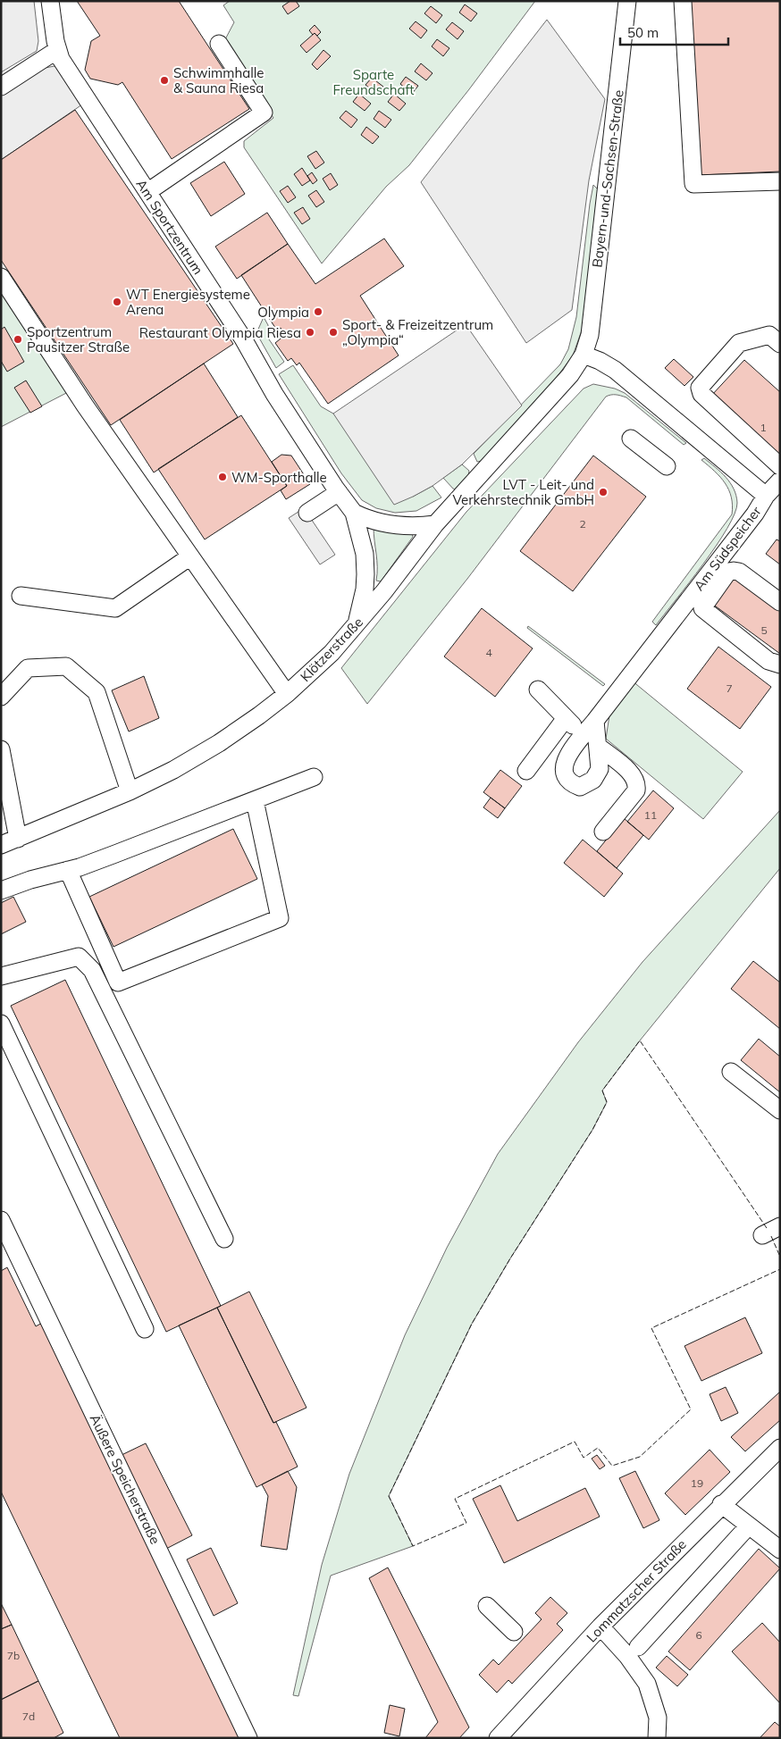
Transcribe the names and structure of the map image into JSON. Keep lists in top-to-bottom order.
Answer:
{
  "streets": {
    "street": [
      "Bayern-und-Sachsen-Straße",
      "Am Sportzentrum",
      "Am Südspeicher",
      "Klötzerstraße",
      "Äußere Speicherstraße",
      "Lommatzscher Straße"
    ]
  },
  "crossings": [
    ["Bayern-und-Sachsen-Straße", "Am Südspeicher"],
    ["Bayern-und-Sachsen-Straße", "Klötzerstraße"],
    ["Am Sportzentrum", "Klötzerstraße"],
    ["Am Südspeicher", "Klötzerstraße"]
  ],
  "parks": ["Sparte Freundschaft"],
  "places": [
    "Schwimmhalle & Sauna Riesa",
    "WT Energiesysteme Arena",
    "Olympia",
    "Restaurant Olympia Riesa",
    "Sport- & Freizeitzentrum „Olympia“",
    "Sportzentrum Pausitzer Straße",
    "WM-Sporthalle",
    "LVT - Leit- und Verkehrstechnik GmbH"
  ],
  "house_numbers": [
    "1",
    "2",
    "5",
    "4",
    "7",
    "11",
    "19",
    "6",
    "7b",
    "7d"
  ],
  "scale_bar": "50 m"
}
